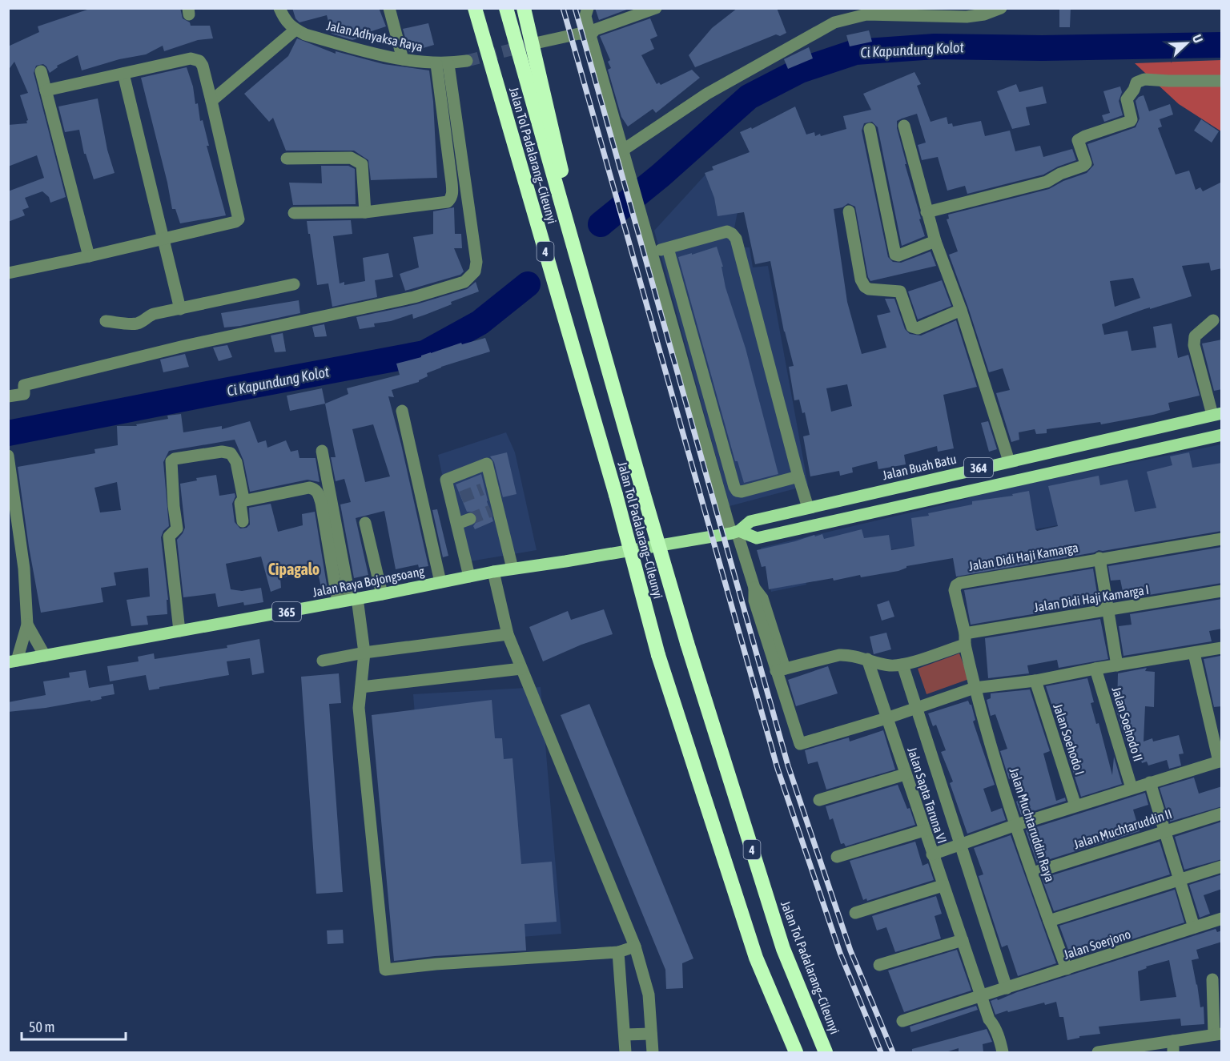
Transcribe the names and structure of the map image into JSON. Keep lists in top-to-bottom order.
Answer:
{
  "streets": {
    "highway": ["Jalan Tol Padalarang–Cileunyi", "4"],
    "main road": [
      "Jalan Buah Batu",
      "364",
      "Jalan Raya Bojongsoang",
      "365"
    ],
    "street": [
      "Jalan Adhyaksa Raya",
      "Jalan Didi Haji Kamarga",
      "Jalan Didi Haji Kamarga I",
      "Jalan Soehodo II",
      "Jalan Soehodo I",
      "Jalan Sapta Taruna VI",
      "Jalan Muchtaruddin Raya",
      "Jalan Muchtaruddin II",
      "Jalan Soerjono"
    ]
  },
  "crossings": [
    ["Jalan Buah Batu", "Jalan Raya Bojongsoang"],
    ["Jalan Didi Haji Kamarga", "Jalan Didi Haji Kamarga I"],
    ["Jalan Didi Haji Kamarga", "Jalan Muchtaruddin Raya"],
    ["Jalan Didi Haji Kamarga I", "Jalan Muchtaruddin Raya"],
    ["Jalan Sapta Taruna VI", "Jalan Soerjono"],
    ["Jalan Muchtaruddin Raya", "Jalan Muchtaruddin II"],
    ["Jalan Muchtaruddin Raya", "Jalan Soerjono"]
  ],
  "districts": ["Cipagalo"],
  "water": ["Ci Kapundung Kolot"],
  "scale_bar": "50 m",
  "north": "top right"
}
